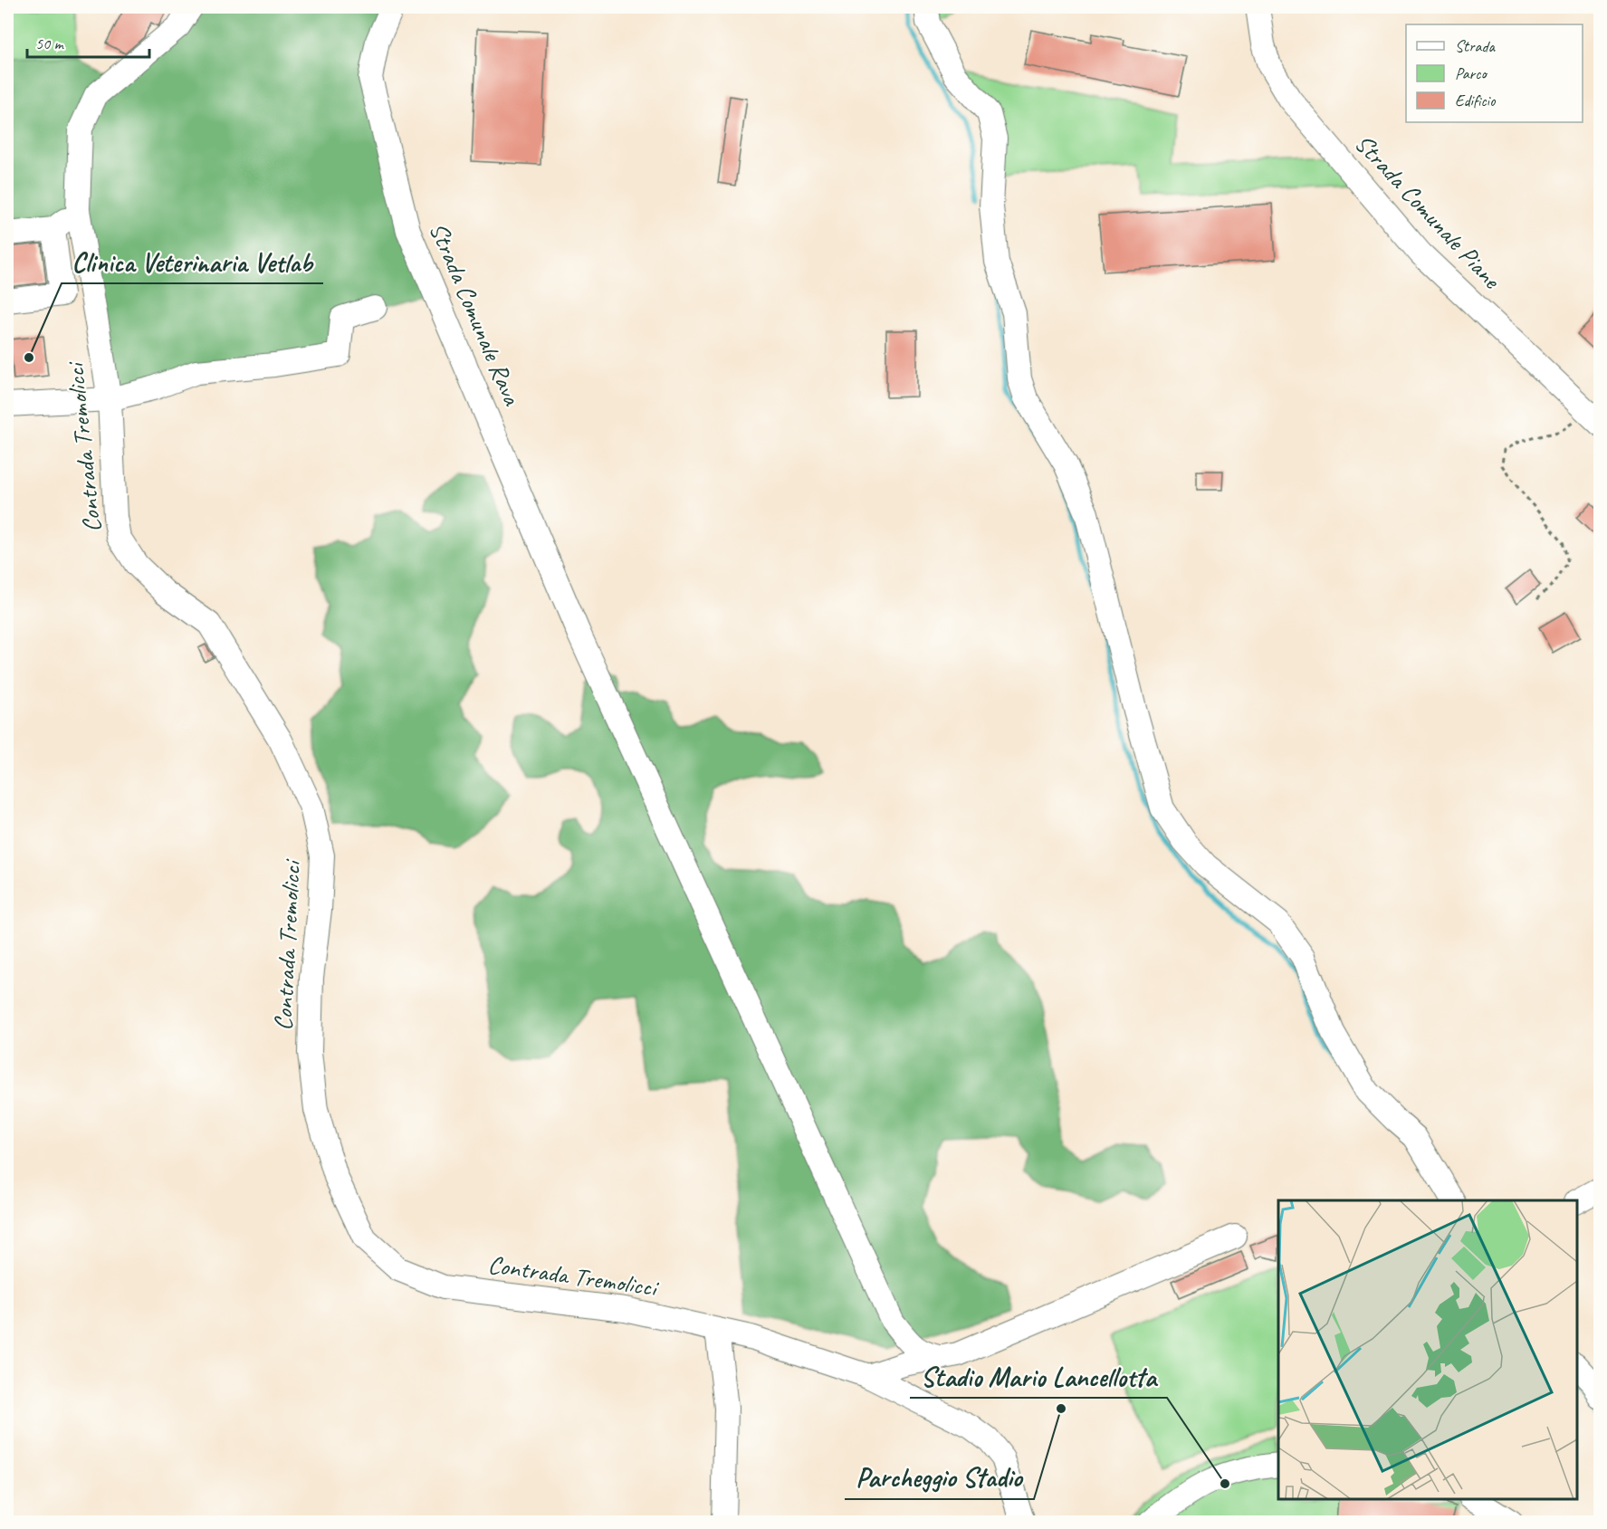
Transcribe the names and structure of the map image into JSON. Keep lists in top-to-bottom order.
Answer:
{
  "streets": {
    "street": ["Strada Comunale Piane", "Strada Comunale Rava", "Contrada Tremolicci"]
  },
  "places": ["Clinica Veterinaria Vetlab", "Parcheggio Stadio", "Stadio Mario Lancellotta"],
  "legend": ["Strada", "Parco", "Edificio"],
  "scale_bar": "50 m"
}
